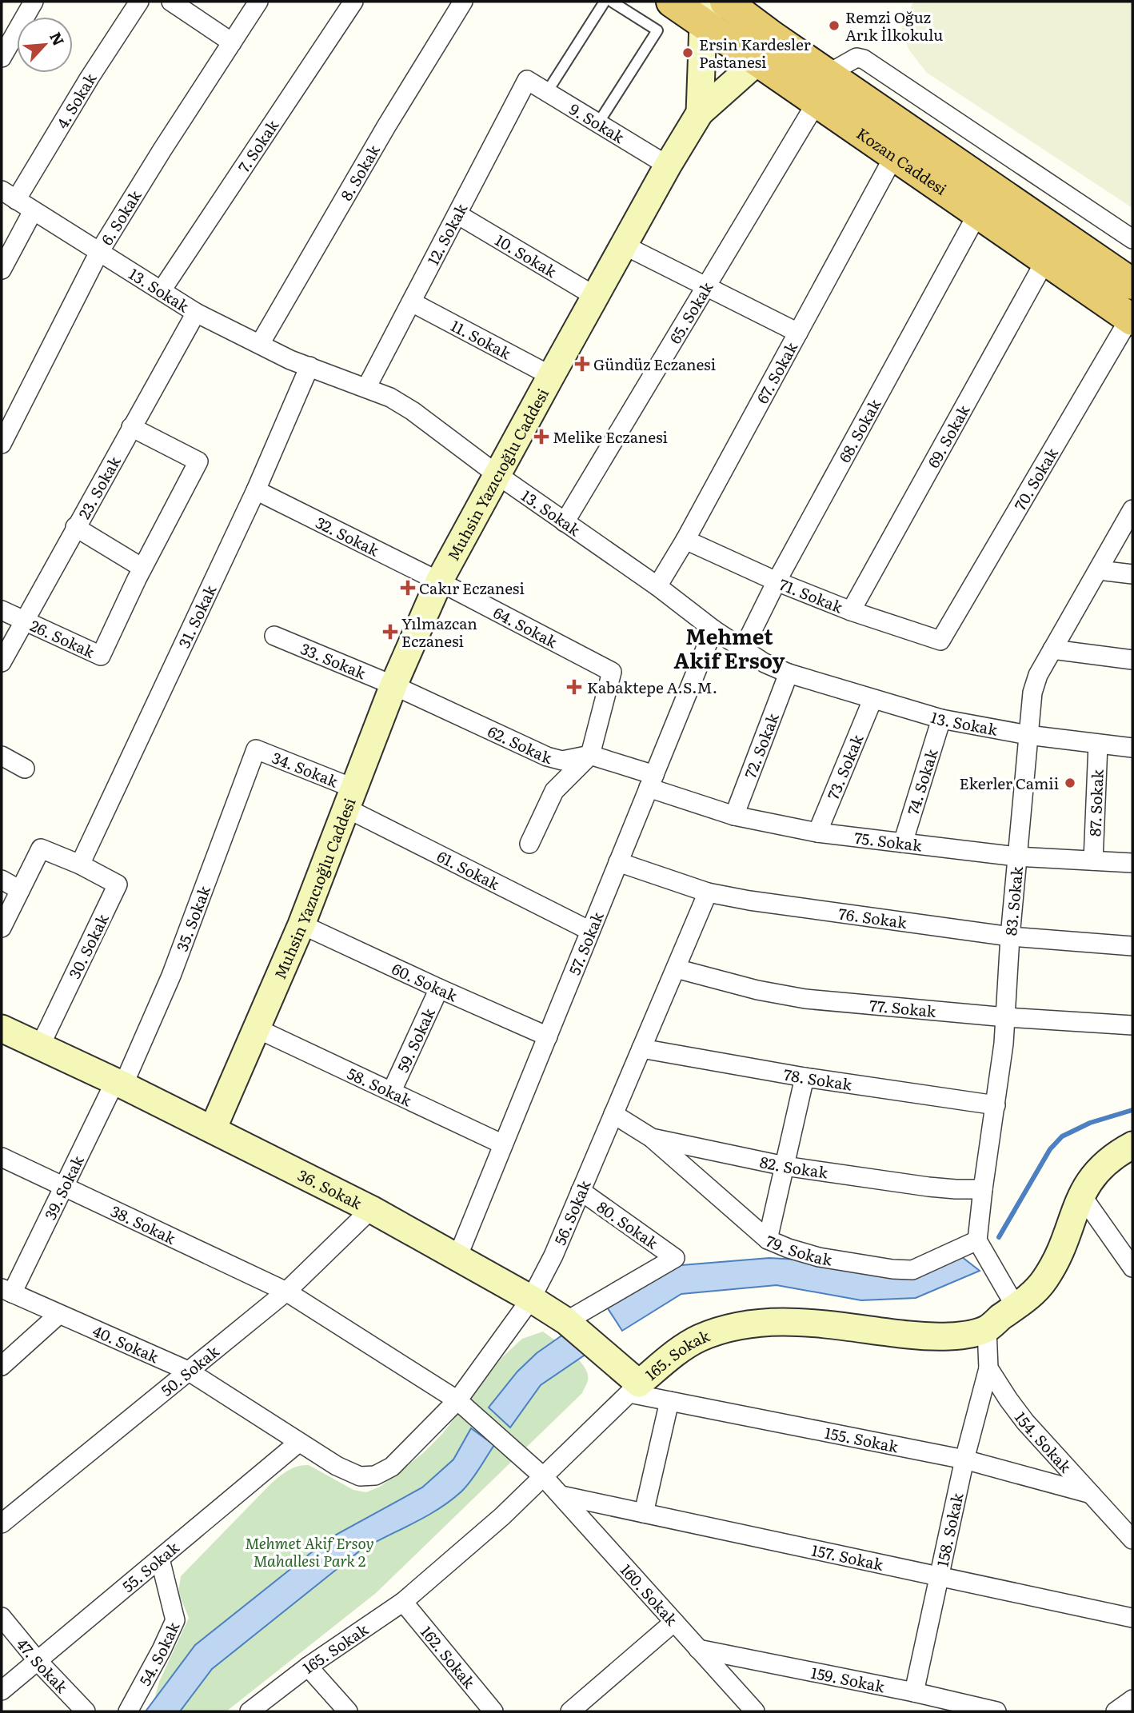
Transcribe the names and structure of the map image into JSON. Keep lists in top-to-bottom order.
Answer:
{
  "streets": {
    "highway": ["Kozan Caddesi"],
    "main road": ["Muhsin Yazıcıoğlu Caddesi", "36. Sokak", "165. Sokak"],
    "street": [
      "4. Sokak",
      "9. Sokak",
      "7. Sokak",
      "8. Sokak",
      "6. Sokak",
      "12. Sokak",
      "10. Sokak",
      "13. Sokak",
      "65. Sokak",
      "11. Sokak",
      "67. Sokak",
      "68. Sokak",
      "69. Sokak",
      "70. Sokak",
      "23. Sokak",
      "32. Sokak",
      "71. Sokak",
      "31. Sokak",
      "64. Sokak",
      "26. Sokak",
      "33. Sokak",
      "62. Sokak",
      "72. Sokak",
      "73. Sokak",
      "34. Sokak",
      "74. Sokak",
      "87. Sokak",
      "75. Sokak",
      "61. Sokak",
      "83. Sokak",
      "35. Sokak",
      "76. Sokak",
      "57. Sokak",
      "30. Sokak",
      "60. Sokak",
      "77. Sokak",
      "59. Sokak",
      "78. Sokak",
      "58. Sokak",
      "82. Sokak",
      "39. Sokak",
      "56. Sokak",
      "38. Sokak",
      "80. Sokak",
      "79. Sokak",
      "40. Sokak",
      "50. Sokak",
      "155. Sokak",
      "154. Sokak",
      "158. Sokak",
      "157. Sokak",
      "55. Sokak",
      "160. Sokak",
      "54. Sokak",
      "162. Sokak",
      "47. Sokak",
      "159. Sokak"
    ]
  },
  "crossings": [
    ["4. Sokak", "13. Sokak"],
    ["9. Sokak", "12. Sokak"],
    ["9. Sokak", "Muhsin Yazıcıoğlu Caddesi"],
    ["7. Sokak", "13. Sokak"],
    ["Kozan Caddesi", "65. Sokak"],
    ["Kozan Caddesi", "67. Sokak"],
    ["Kozan Caddesi", "68. Sokak"],
    ["Kozan Caddesi", "69. Sokak"],
    ["Kozan Caddesi", "70. Sokak"],
    ["8. Sokak", "13. Sokak"],
    ["6. Sokak", "13. Sokak"],
    ["12. Sokak", "10. Sokak"],
    ["12. Sokak", "13. Sokak"],
    ["12. Sokak", "11. Sokak"],
    ["10. Sokak", "Muhsin Yazıcıoğlu Caddesi"],
    ["13. Sokak", "65. Sokak"],
    ["13. Sokak", "67. Sokak"],
    ["13. Sokak", "68. Sokak"],
    ["13. Sokak", "Muhsin Yazıcıoğlu Caddesi"],
    ["13. Sokak", "23. Sokak"],
    ["13. Sokak", "31. Sokak"],
    ["13. Sokak", "72. Sokak"],
    ["13. Sokak", "73. Sokak"],
    ["13. Sokak", "74. Sokak"],
    ["13. Sokak", "87. Sokak"],
    ["13. Sokak", "83. Sokak"],
    ["13. Sokak", "57. Sokak"],
    ["11. Sokak", "Muhsin Yazıcıoğlu Caddesi"],
    ["67. Sokak", "71. Sokak"],
    ["68. Sokak", "71. Sokak"],
    ["69. Sokak", "71. Sokak"],
    ["Muhsin Yazıcıoğlu Caddesi", "32. Sokak"],
    ["Muhsin Yazıcıoğlu Caddesi", "64. Sokak"],
    ["Muhsin Yazıcıoğlu Caddesi", "33. Sokak"],
    ["Muhsin Yazıcıoğlu Caddesi", "62. Sokak"],
    ["Muhsin Yazıcıoğlu Caddesi", "34. Sokak"],
    ["Muhsin Yazıcıoğlu Caddesi", "61. Sokak"],
    ["Muhsin Yazıcıoğlu Caddesi", "60. Sokak"],
    ["Muhsin Yazıcıoğlu Caddesi", "58. Sokak"],
    ["Muhsin Yazıcıoğlu Caddesi", "36. Sokak"],
    ["70. Sokak", "71. Sokak"],
    ["23. Sokak", "26. Sokak"],
    ["32. Sokak", "31. Sokak"],
    ["32. Sokak", "64. Sokak"],
    ["31. Sokak", "30. Sokak"],
    ["64. Sokak", "62. Sokak"],
    ["33. Sokak", "62. Sokak"],
    ["62. Sokak", "75. Sokak"],
    ["62. Sokak", "57. Sokak"],
    ["72. Sokak", "75. Sokak"],
    ["73. Sokak", "75. Sokak"],
    ["34. Sokak", "61. Sokak"],
    ["34. Sokak", "35. Sokak"],
    ["74. Sokak", "75. Sokak"],
    ["87. Sokak", "75. Sokak"],
    ["75. Sokak", "83. Sokak"],
    ["75. Sokak", "57. Sokak"],
    ["61. Sokak", "57. Sokak"],
    ["83. Sokak", "76. Sokak"],
    ["83. Sokak", "77. Sokak"],
    ["83. Sokak", "78. Sokak"],
    ["83. Sokak", "82. Sokak"],
    ["83. Sokak", "79. Sokak"],
    ["35. Sokak", "39. Sokak"],
    ["35. Sokak", "36. Sokak"],
    ["76. Sokak", "57. Sokak"],
    ["76. Sokak", "56. Sokak"],
    ["57. Sokak", "60. Sokak"],
    ["57. Sokak", "58. Sokak"],
    ["57. Sokak", "36. Sokak"],
    ["30. Sokak", "36. Sokak"],
    ["60. Sokak", "59. Sokak"],
    ["77. Sokak", "56. Sokak"],
    ["59. Sokak", "58. Sokak"],
    ["78. Sokak", "56. Sokak"],
    ["82. Sokak", "56. Sokak"],
    ["82. Sokak", "79. Sokak"],
    ["39. Sokak", "36. Sokak"],
    ["39. Sokak", "38. Sokak"],
    ["39. Sokak", "40. Sokak"],
    ["36. Sokak", "56. Sokak"],
    ["36. Sokak", "80. Sokak"],
    ["36. Sokak", "165. Sokak"],
    ["36. Sokak", "50. Sokak"],
    ["36. Sokak", "155. Sokak"],
    ["56. Sokak", "38. Sokak"],
    ["56. Sokak", "80. Sokak"],
    ["56. Sokak", "40. Sokak"],
    ["56. Sokak", "160. Sokak"],
    ["38. Sokak", "50. Sokak"],
    ["38. Sokak", "160. Sokak"],
    ["40. Sokak", "50. Sokak"],
    ["40. Sokak", "55. Sokak"],
    ["165. Sokak", "155. Sokak"],
    ["165. Sokak", "160. Sokak"],
    ["165. Sokak", "162. Sokak"],
    ["155. Sokak", "154. Sokak"],
    ["155. Sokak", "158. Sokak"],
    ["154. Sokak", "158. Sokak"],
    ["158. Sokak", "157. Sokak"],
    ["158. Sokak", "159. Sokak"],
    ["157. Sokak", "160. Sokak"],
    ["55. Sokak", "54. Sokak"],
    ["55. Sokak", "47. Sokak"],
    ["160. Sokak", "159. Sokak"]
  ],
  "districts": ["Mehmet Akif Ersoy"],
  "parks": ["Mehmet Akif Ersoy Mahallesi Park 2"],
  "places": {
    "other": ["Remzi Oğuz Arık İlkokulu", "Ersin Kardesler Pastanesi", "Ekerler Camii"],
    "health": [
      "Gündüz Eczanesi",
      "Melike Eczanesi",
      "Cakır Eczanesi",
      "Yılmazcan Eczanesi",
      "Kabaktepe A.S.M."
    ]
  },
  "north": "top right"
}
